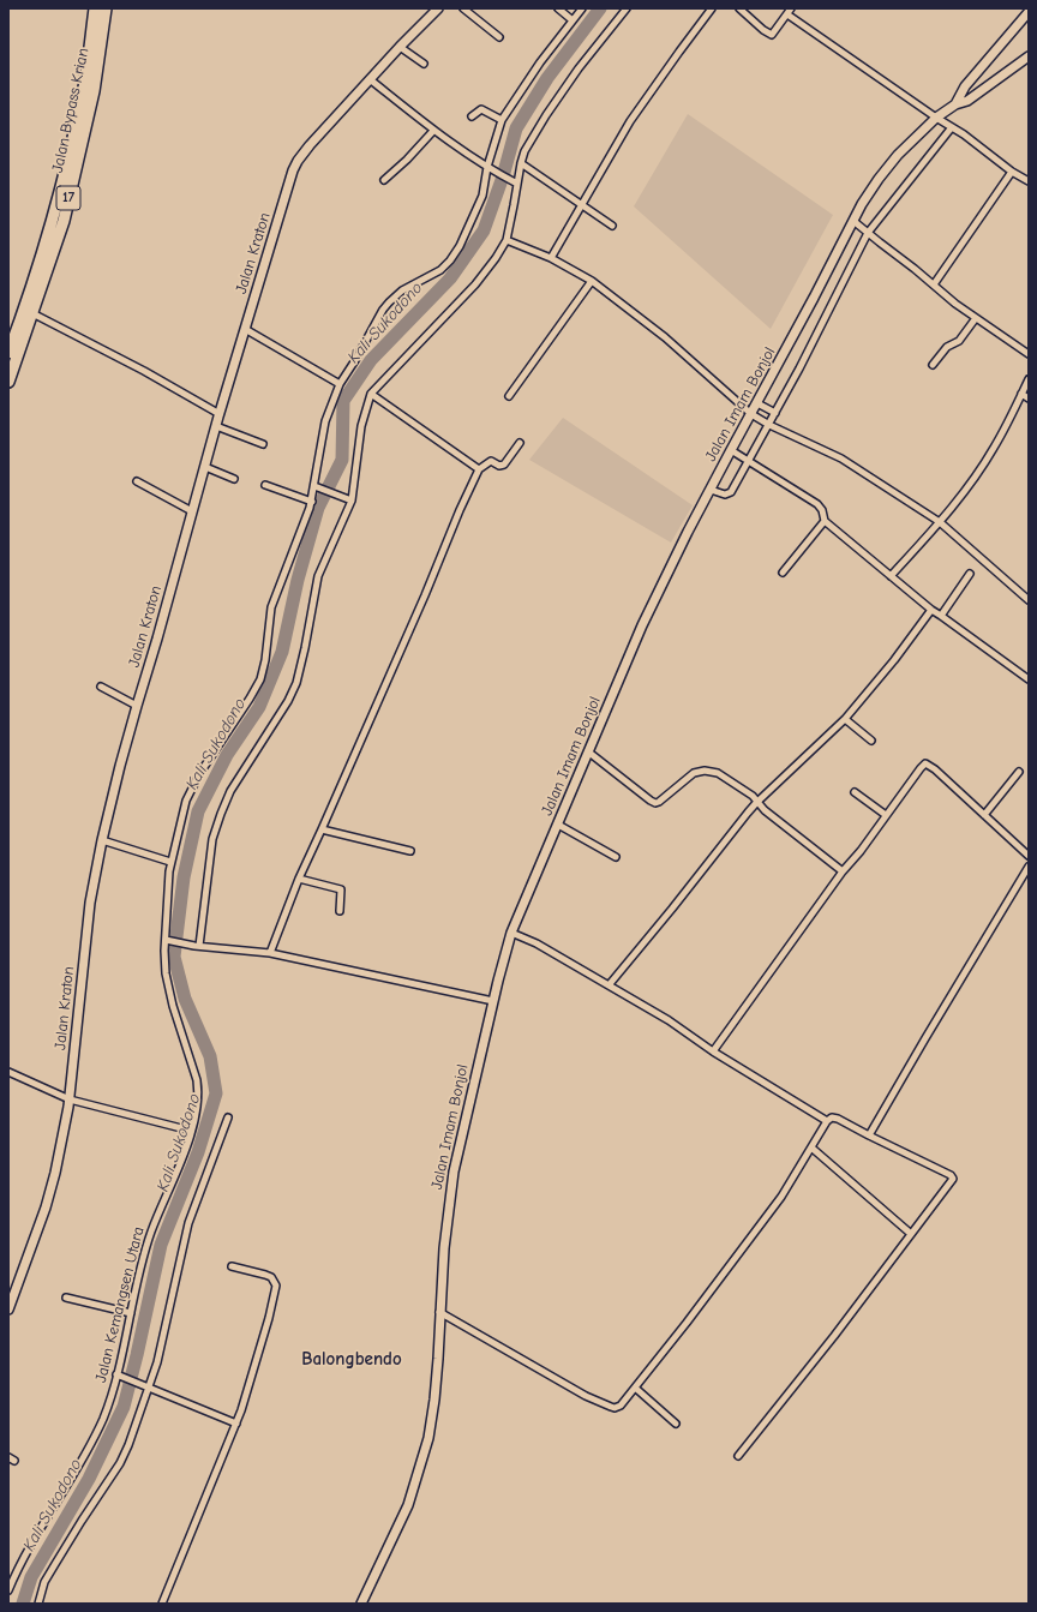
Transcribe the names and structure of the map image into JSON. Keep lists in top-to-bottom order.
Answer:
{
  "streets": {
    "highway": ["Jalan Bypass Krian", "17"],
    "main road": ["Jalan Kraton", "Jalan Imam Bonjol"],
    "street": ["Jalan Kemangsen Utara"]
  },
  "districts": ["Balongbendo"],
  "water": ["Kali Sukodono"]
}
